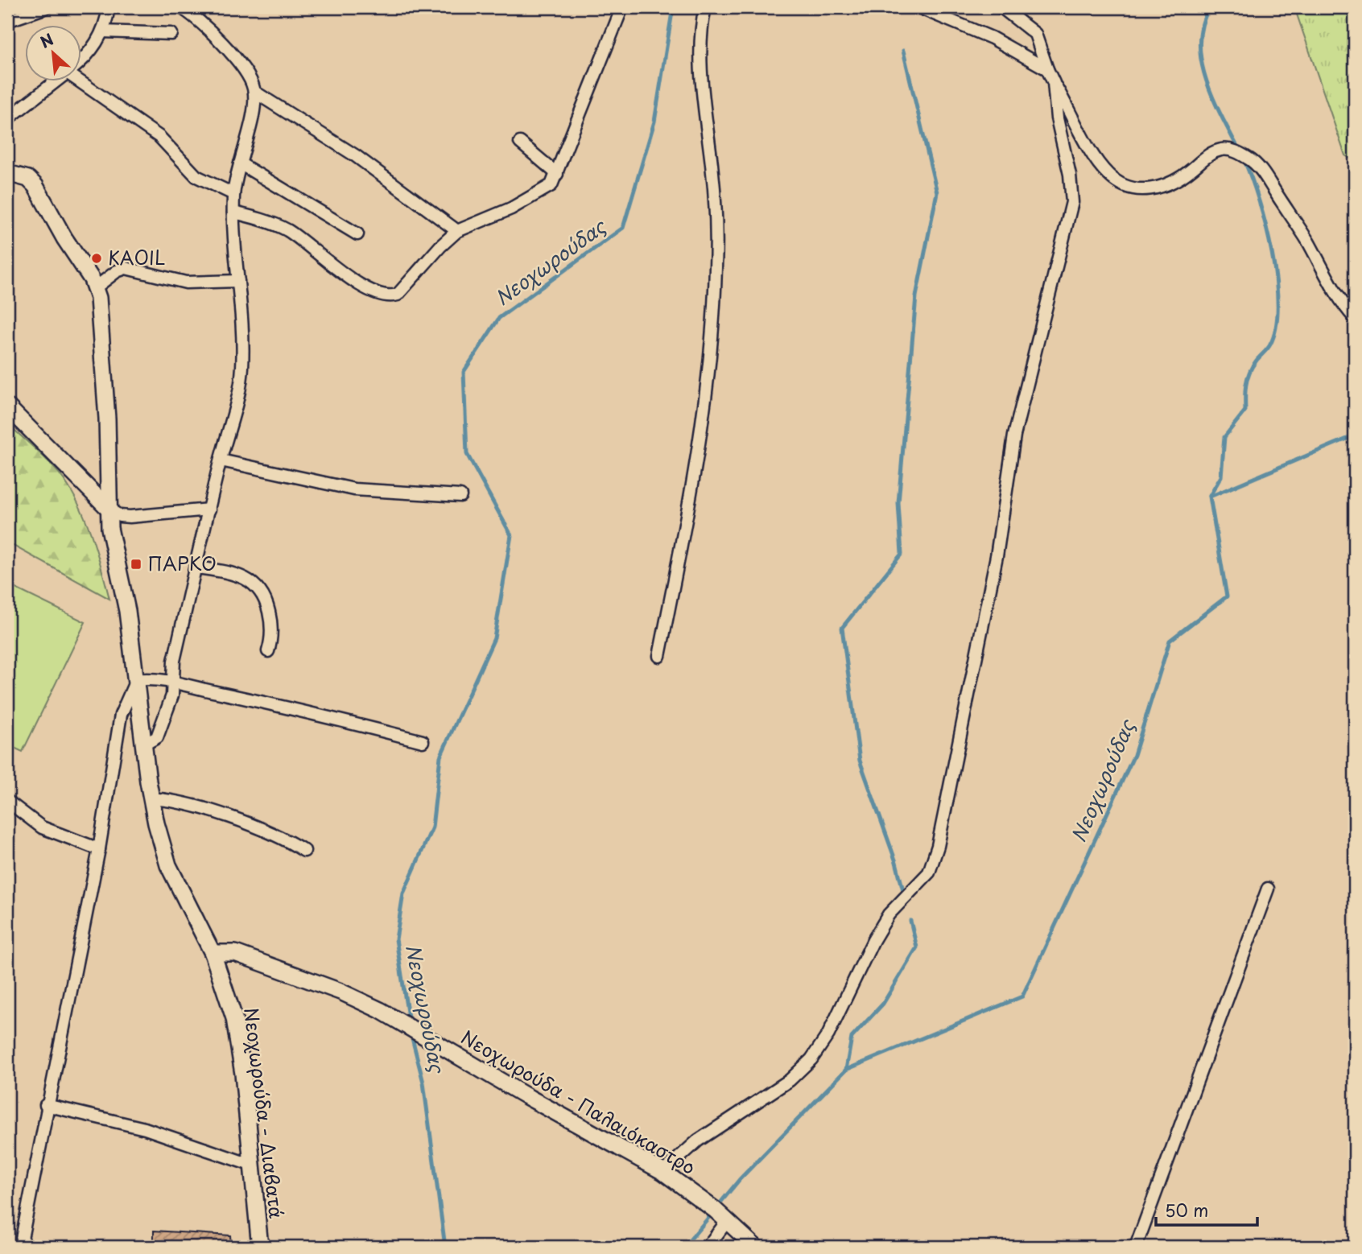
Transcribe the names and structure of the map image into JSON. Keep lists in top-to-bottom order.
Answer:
{
  "streets": {
    "street": ["Νεοχωρούδα - Παλαιόκαστρο", "Νεοχωρούδα - Διαβατά"]
  },
  "crossings": [
    ["Νεοχωρούδα - Παλαιόκαστρο", "Νεοχωρούδα - Διαβατά"]
  ],
  "water": ["Νεοχωρούδας"],
  "places": {
    "other": ["KAOIL"],
    "transit": ["ΠΑΡΚΟ"]
  },
  "scale_bar": "50 m",
  "north": "top left"
}
